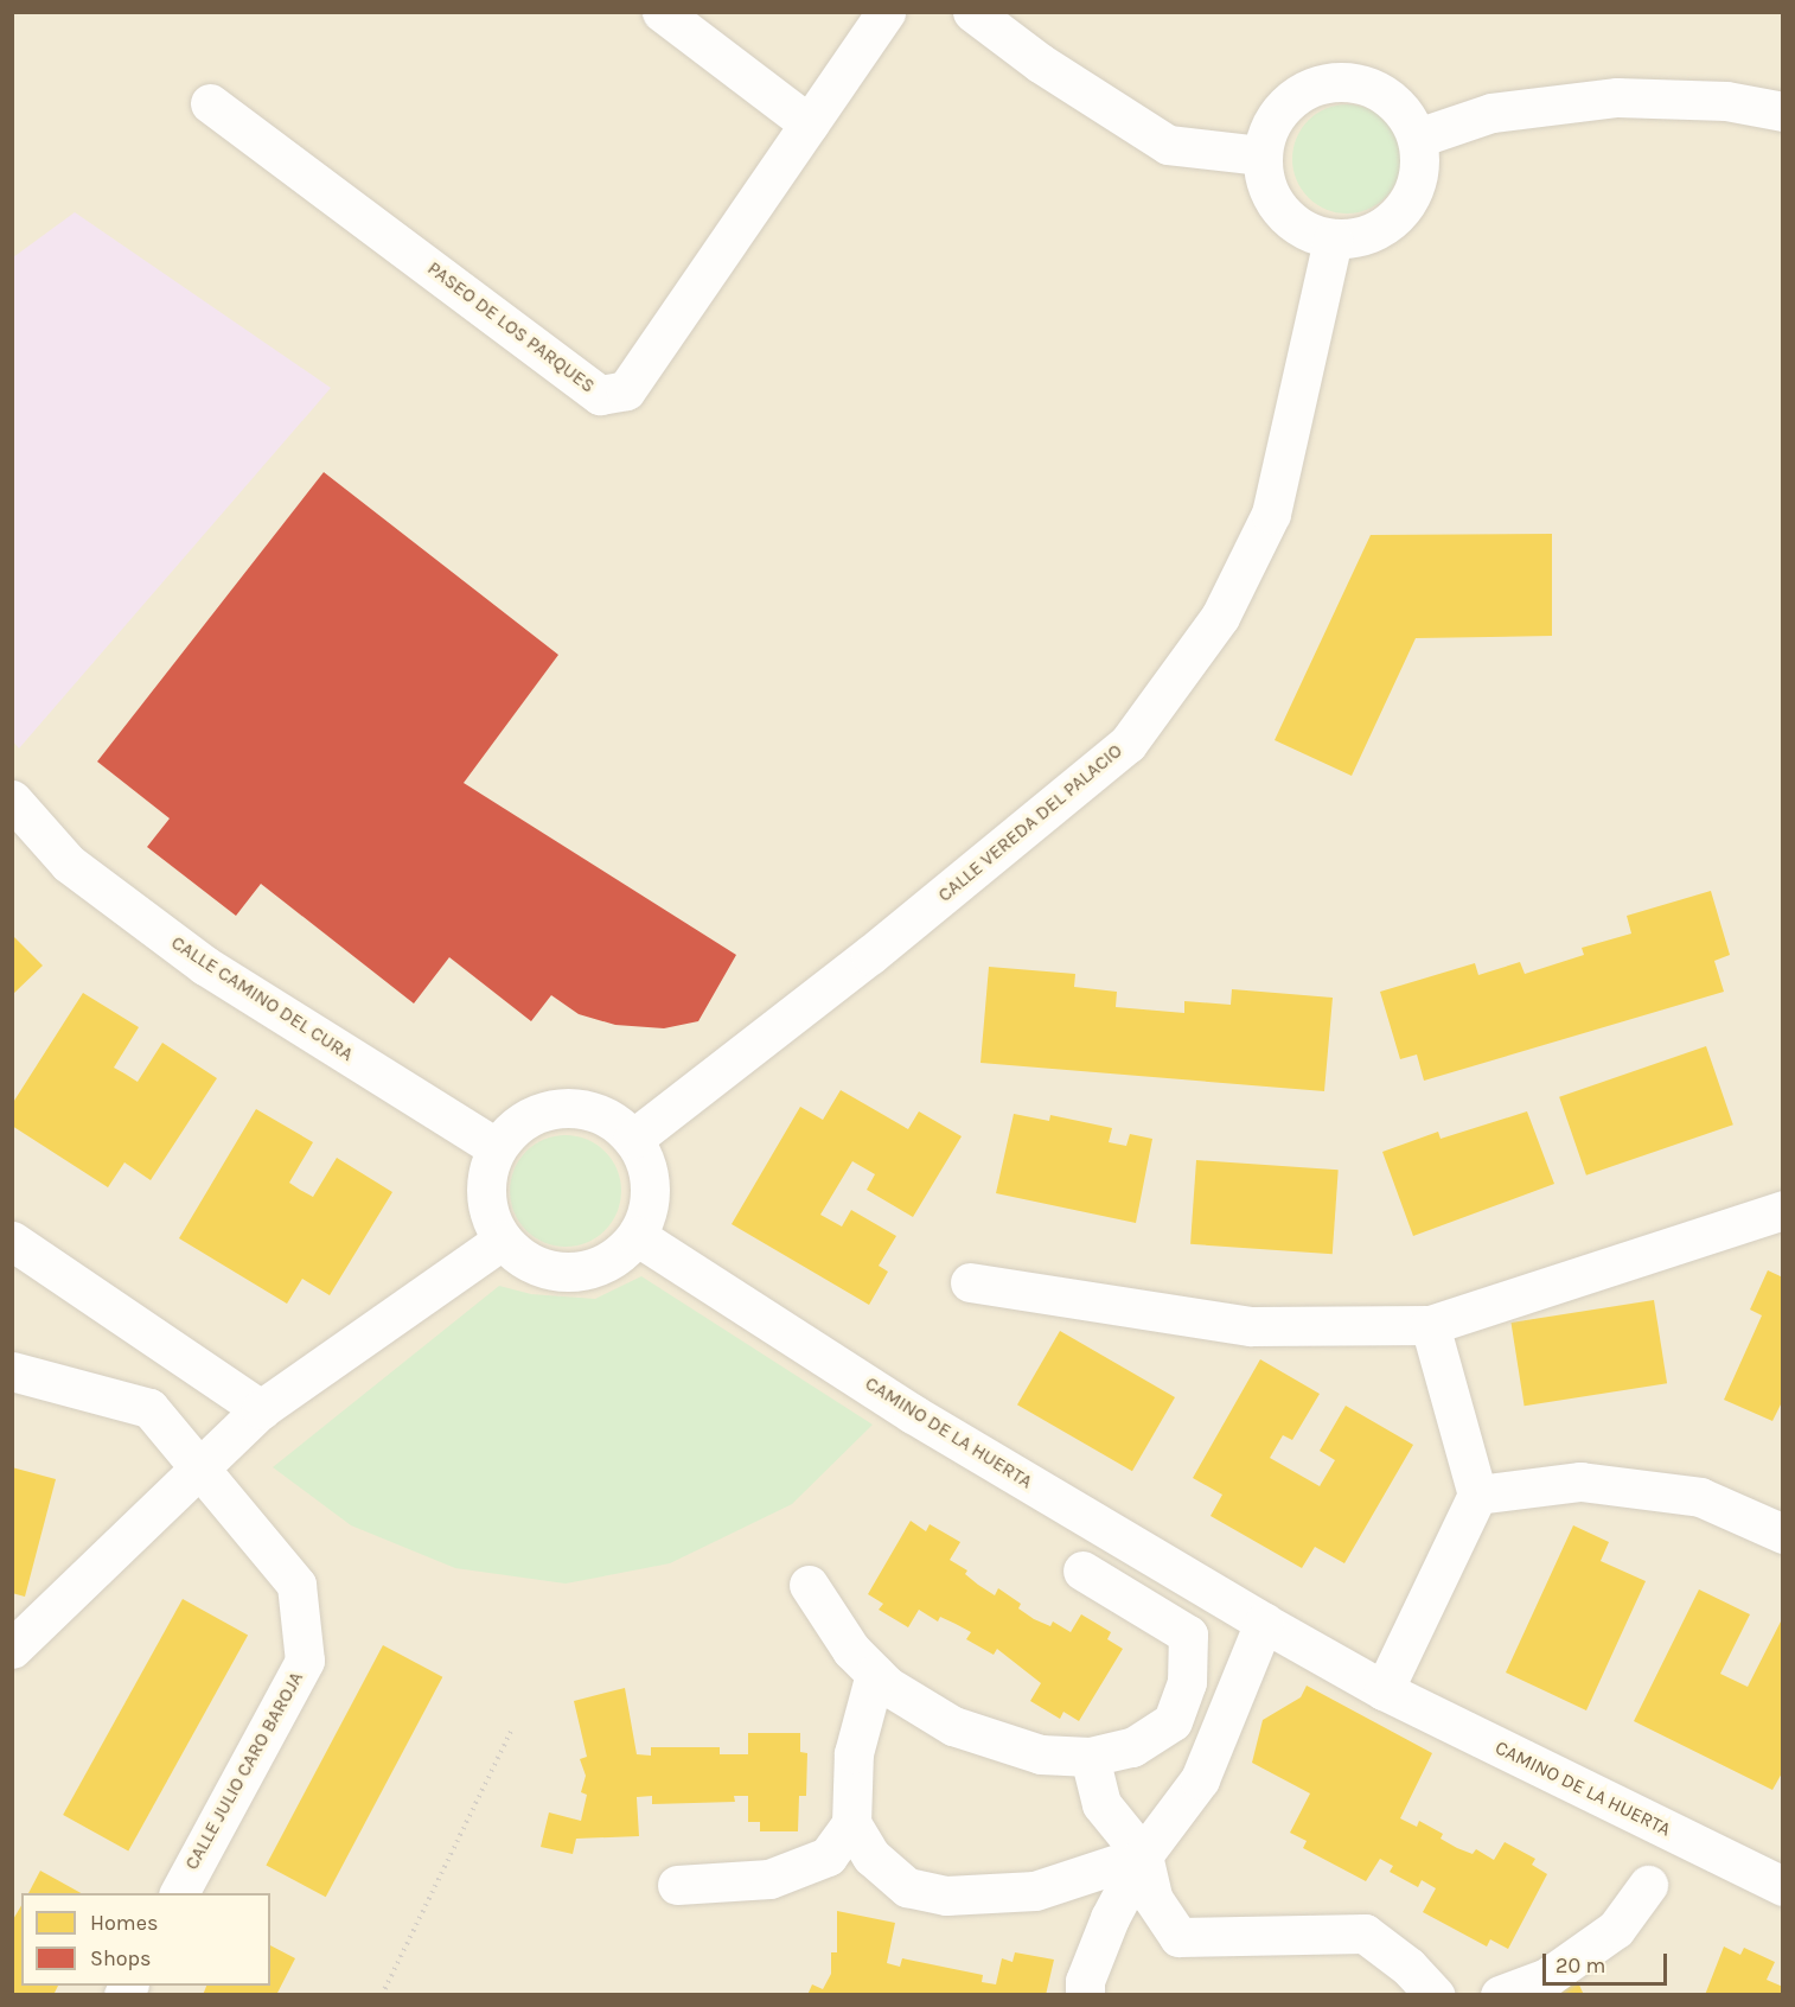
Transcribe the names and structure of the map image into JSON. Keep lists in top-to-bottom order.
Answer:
{
  "streets": {
    "street": [
      "PASEO DE LOS PARQUES",
      "CALLE VEREDA DEL PALACIO",
      "CALLE CAMINO DEL CURA",
      "CAMINO DE LA HUERTA",
      "CALLE JULIO CARO BAROJA"
    ]
  },
  "crossings": [
    ["CALLE VEREDA DEL PALACIO", "CALLE CAMINO DEL CURA"],
    ["CALLE VEREDA DEL PALACIO", "CAMINO DE LA HUERTA"],
    ["CALLE CAMINO DEL CURA", "CAMINO DE LA HUERTA"]
  ],
  "legend": ["Homes", "Shops"],
  "scale_bar": "20 m"
}
